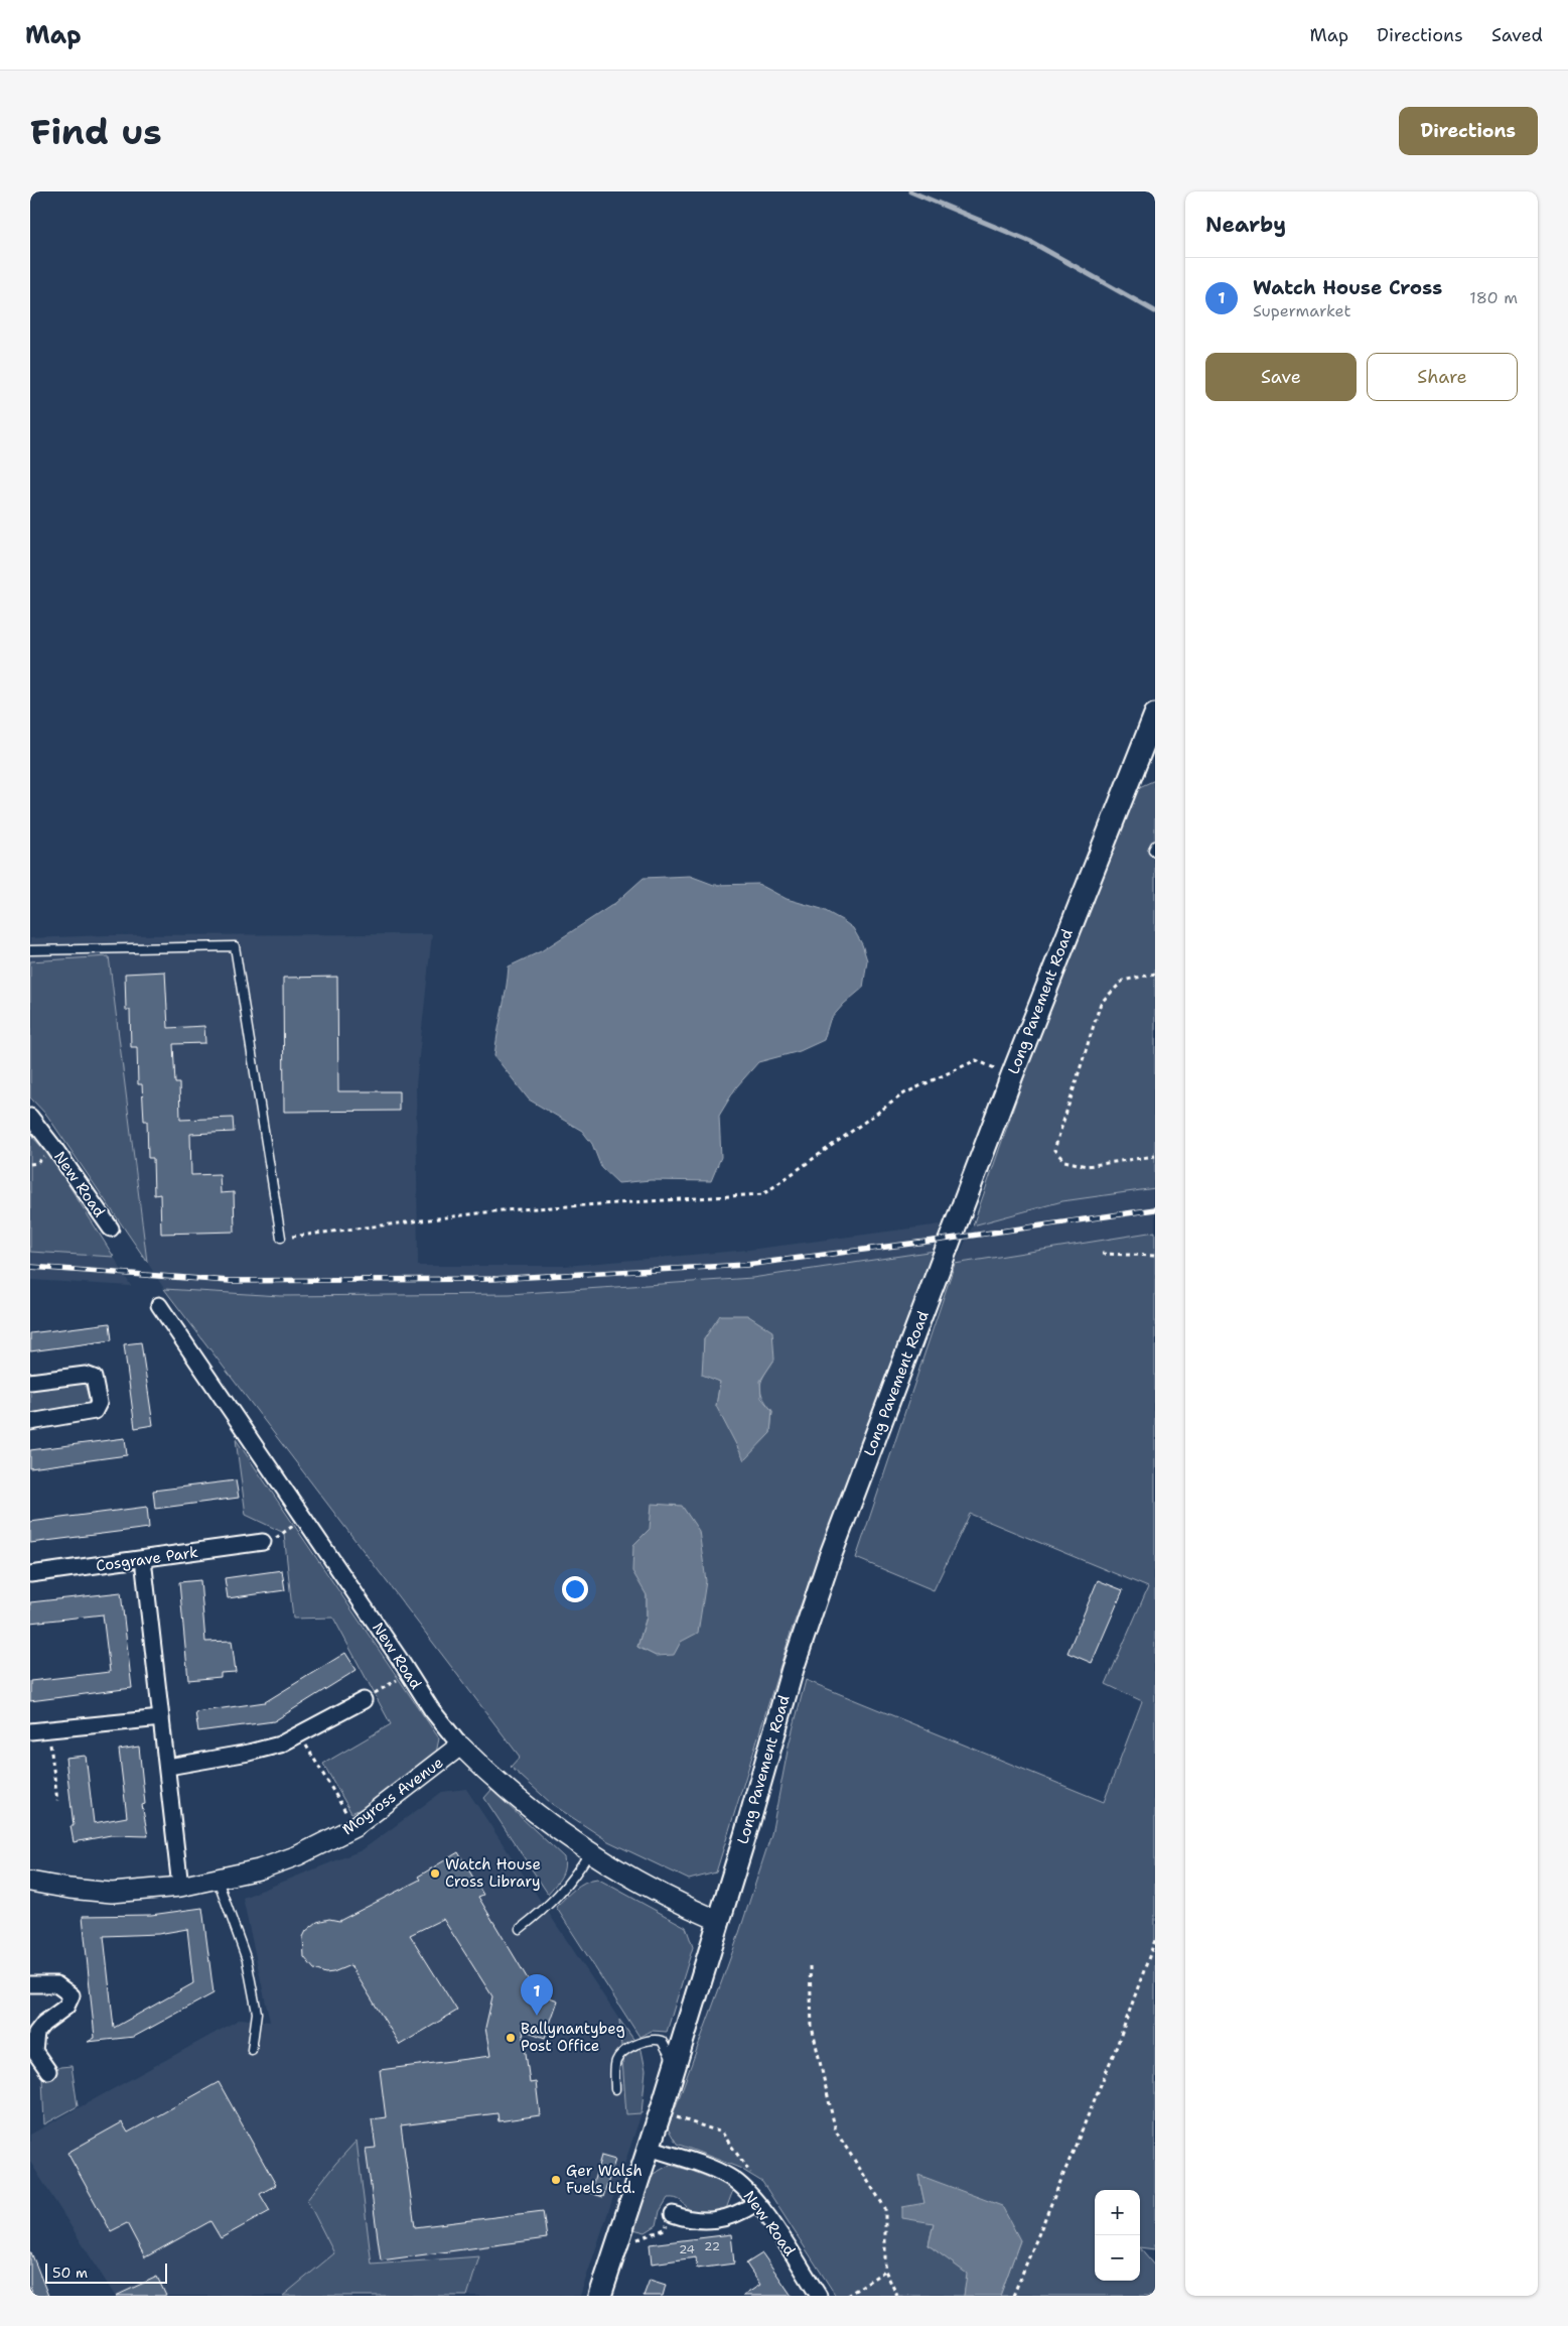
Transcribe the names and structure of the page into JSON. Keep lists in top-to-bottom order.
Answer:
{
  "streets": {
    "main road": ["Long Pavement Road"],
    "street": ["New Road", "Cosgrave Park", "Moyross Avenue"]
  },
  "crossings": [
    ["Long Pavement Road", "New Road"],
    ["New Road", "Moyross Avenue"]
  ],
  "places": ["Watch House Cross Library", "Ballynantybeg Post Office", "Ger Walsh Fuels Ltd."],
  "house_numbers": ["22", "24"],
  "scale_bar": "50 m",
  "page": {
    "header": "Map",
    "nav": ["Map", "Directions", "Saved"],
    "buttons": [
      "Directions",
      ["Save", "Share"]
    ],
    "title": "Find us",
    "heading": "Nearby",
    "list": [
      {
        "mark": "1",
        "name": "Watch House Cross",
        "note": "Supermarket",
        "value": "180 m"
      }
    ],
    "pins": "1",
    "map_buttons": ["+", "−"],
    "scale": "50 m"
  }
}
